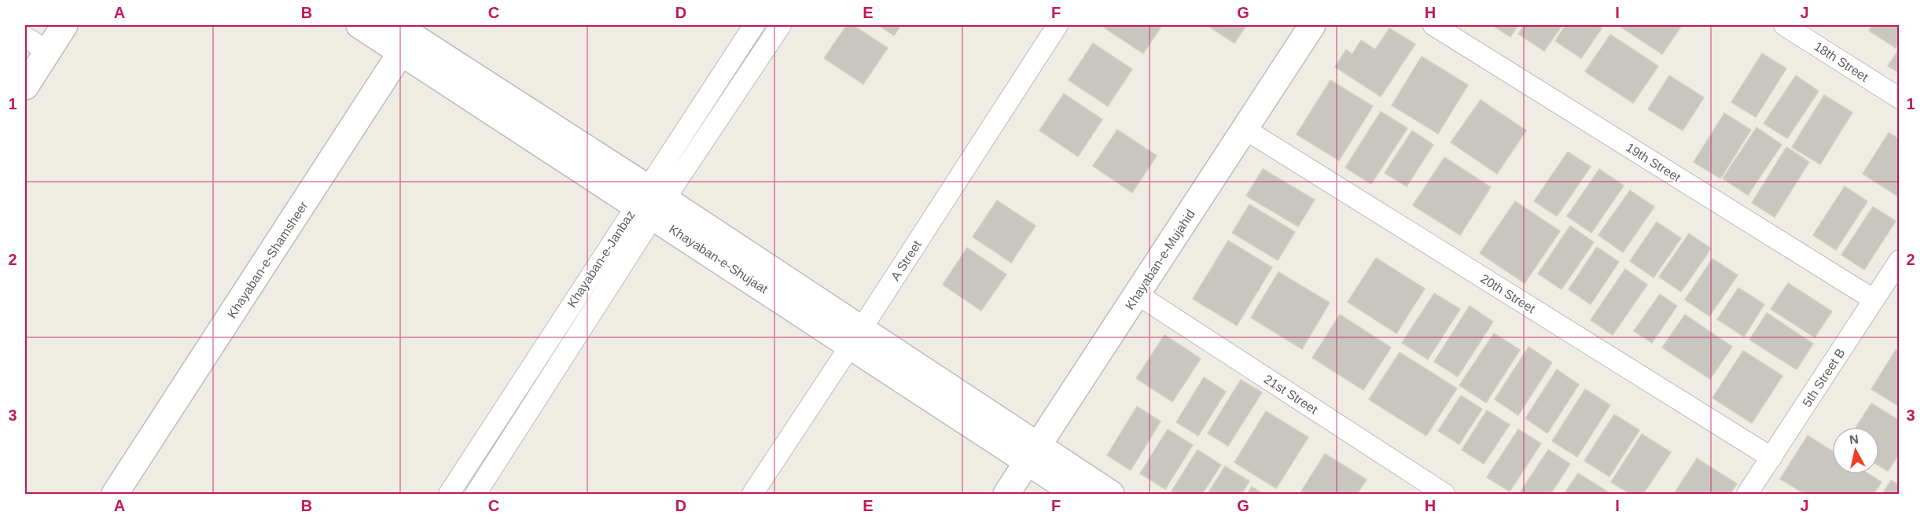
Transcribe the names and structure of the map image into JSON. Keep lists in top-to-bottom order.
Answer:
{
  "streets": {
    "main road": ["Khayaban-e-Shujaat", "Khayaban-e-Shamsheer", "Khayaban-e-Mujahid"],
    "street": [
      "18th Street",
      "19th Street",
      "Khayaban-e-Janbaz",
      "A Street",
      "20th Street",
      "5th Street B",
      "21st Street"
    ]
  },
  "crossings": [
    ["19th Street", "5th Street B"],
    ["Khayaban-e-Janbaz", "Khayaban-e-Shujaat"],
    ["Khayaban-e-Shujaat", "Khayaban-e-Shamsheer"],
    ["Khayaban-e-Shujaat", "Khayaban-e-Mujahid"],
    ["Khayaban-e-Shujaat", "A Street"],
    ["Khayaban-e-Mujahid", "20th Street"],
    ["Khayaban-e-Mujahid", "21st Street"],
    ["20th Street", "5th Street B"]
  ],
  "north": "top",
  "grid": {
    "columns": [
      "A",
      "B",
      "C",
      "D",
      "E",
      "F",
      "G",
      "H",
      "I",
      "J"
    ],
    "rows": ["1", "2", "3"]
  }
}
